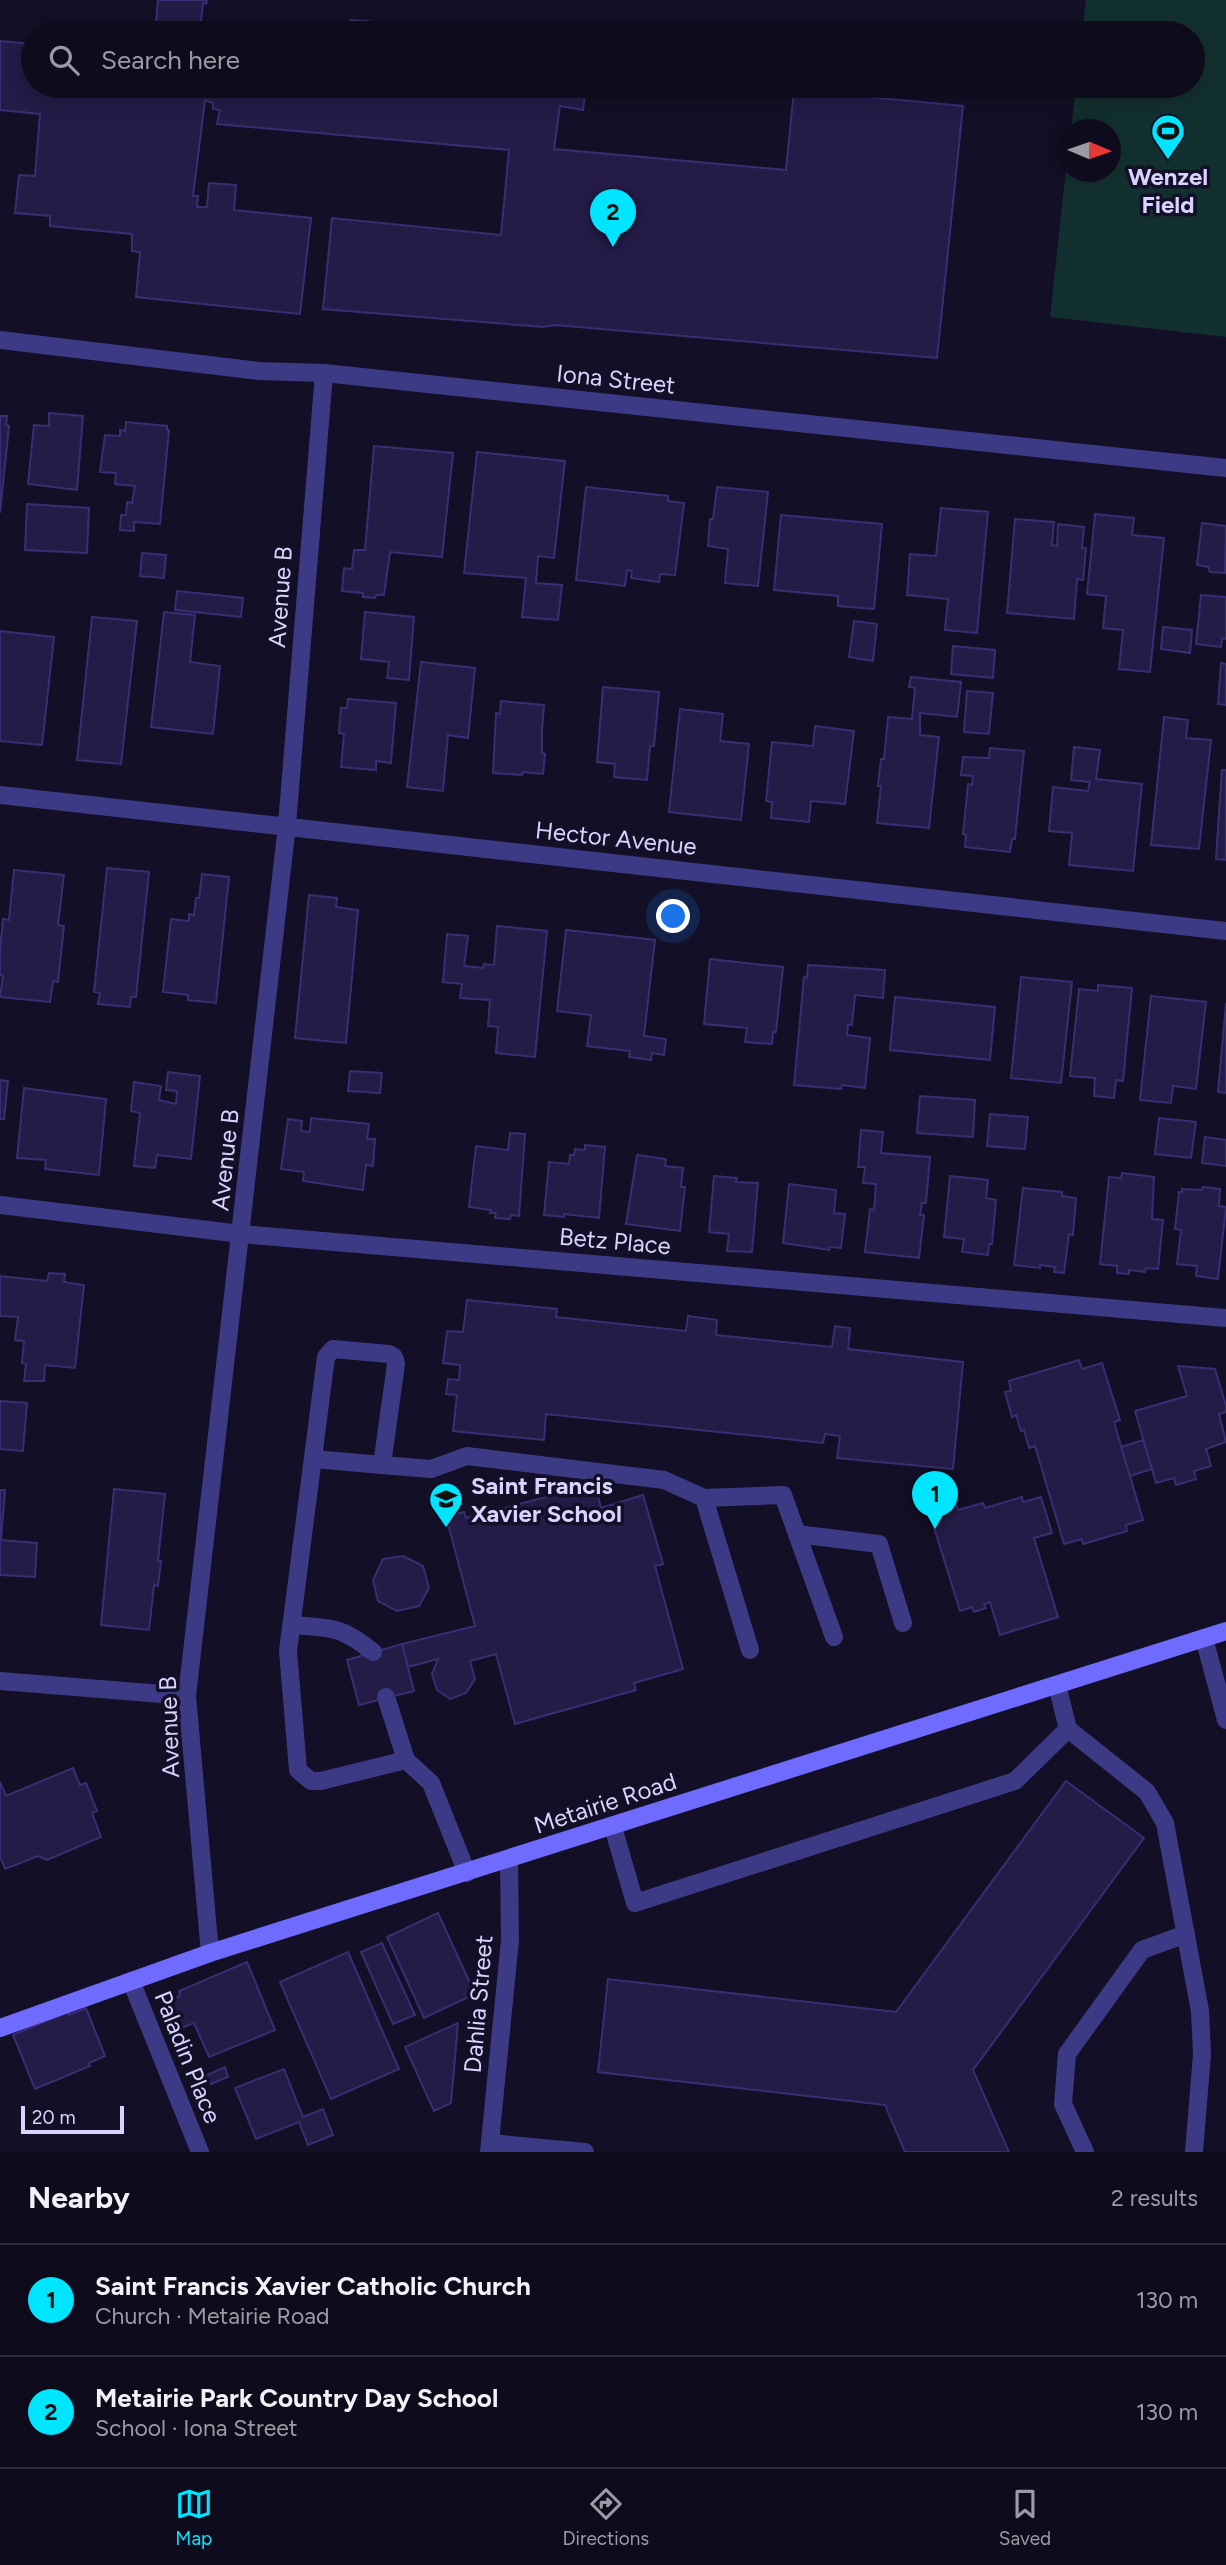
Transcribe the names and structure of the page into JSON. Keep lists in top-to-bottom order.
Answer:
{
  "streets": {
    "main road": ["Metairie Road"],
    "street": [
      "Iona Street",
      "Avenue B",
      "Hector Avenue",
      "Betz Place",
      "Dahlia Street",
      "Paladin Place"
    ]
  },
  "crossings": [
    ["Iona Street", "Avenue B"],
    ["Avenue B", "Hector Avenue"],
    ["Avenue B", "Betz Place"],
    ["Avenue B", "Metairie Road"],
    ["Metairie Road", "Dahlia Street"],
    ["Metairie Road", "Paladin Place"]
  ],
  "places": {
    "sports": ["Wenzel Field"],
    "school or university": ["Saint Francis Xavier School"]
  },
  "scale_bar": "20 m",
  "north": "right",
  "page": {
    "search": "Search here",
    "pins": ["2", "1"],
    "scale": "20 m",
    "heading": ["Nearby", "2 results"],
    "list": [
      {
        "mark": "1",
        "name": "Saint Francis Xavier Catholic Church",
        "note": "Church · Metairie Road",
        "value": "130 m"
      },
      {
        "mark": "2",
        "name": "Metairie Park Country Day School",
        "note": "School · Iona Street",
        "value": "130 m"
      }
    ],
    "nav": ["Map", "Directions", "Saved"]
  }
}
